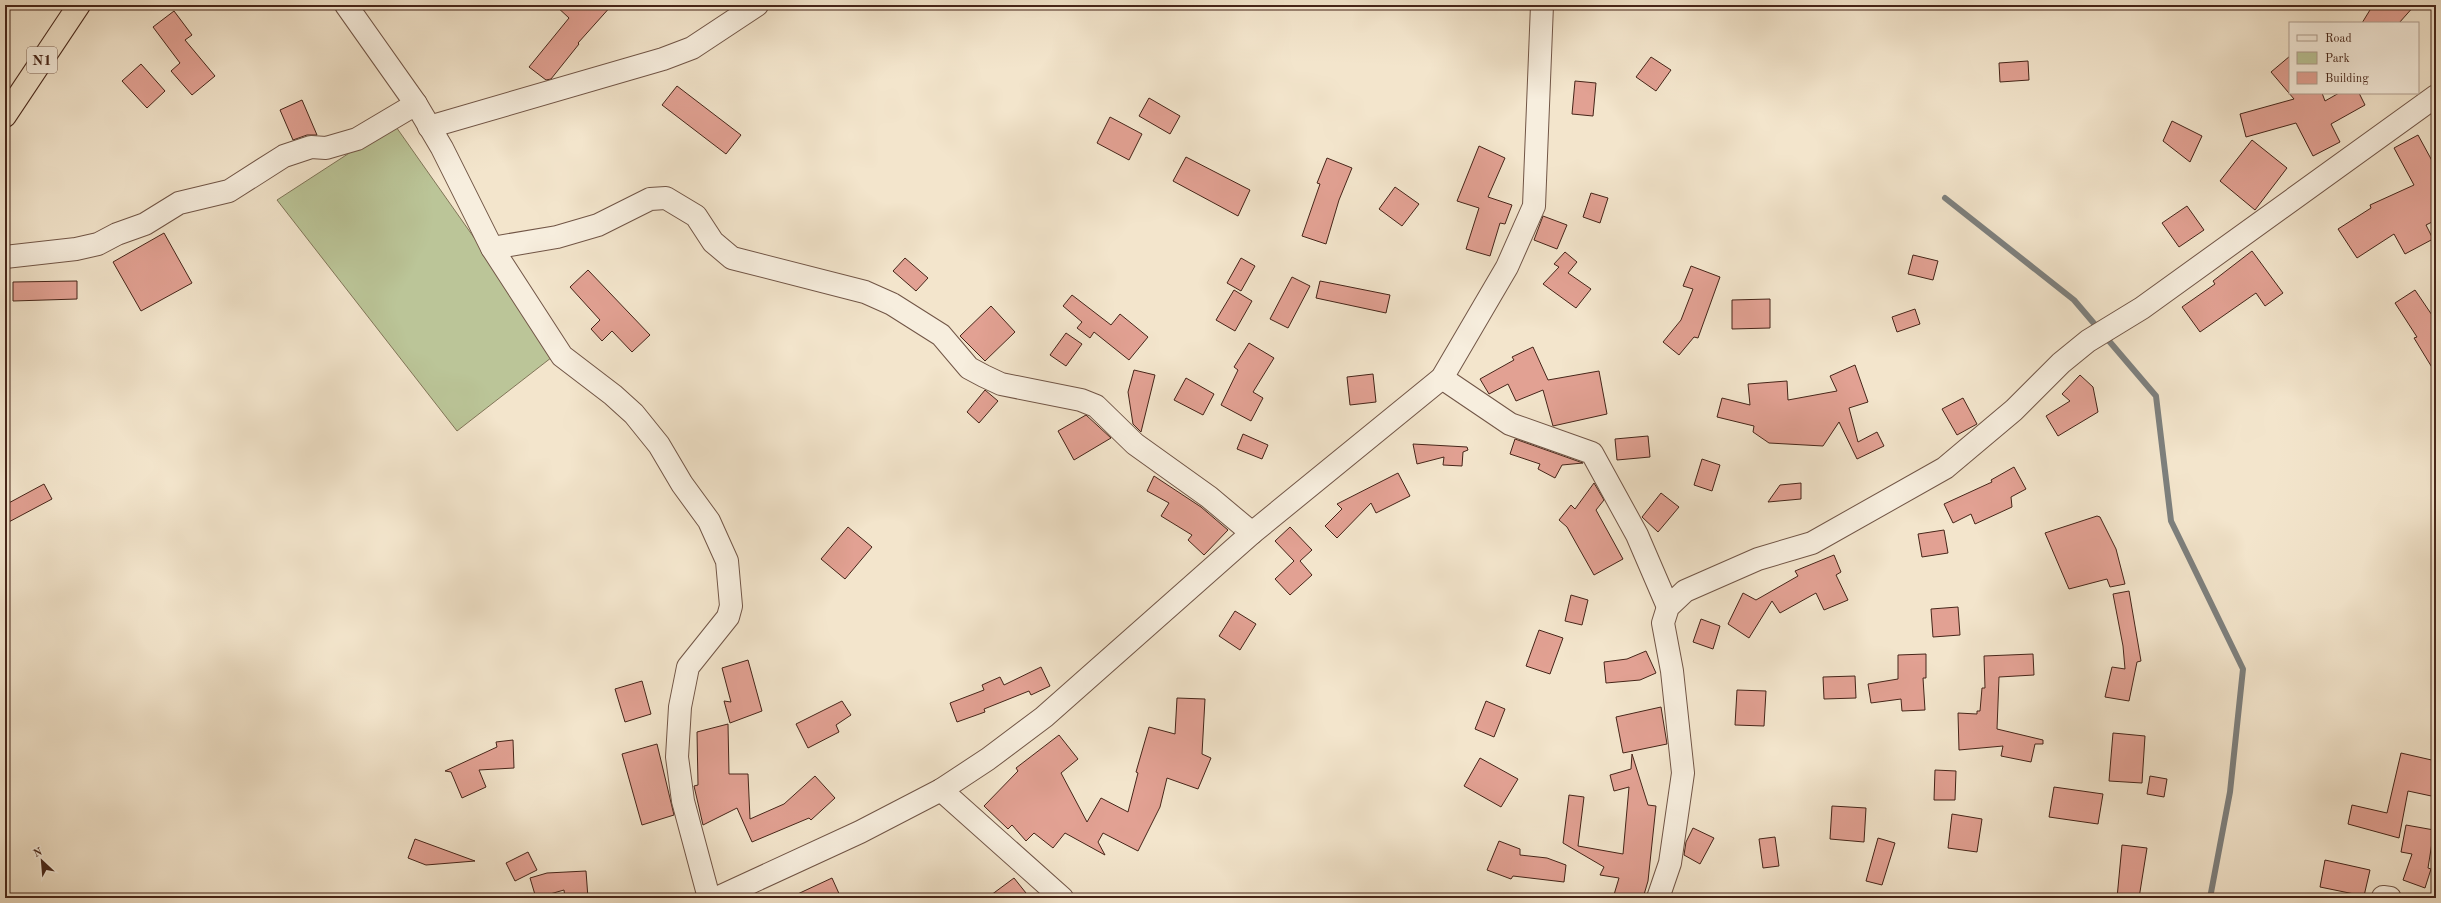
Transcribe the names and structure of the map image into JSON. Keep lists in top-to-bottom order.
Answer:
{
  "streets": {
    "highway": ["N1"]
  },
  "legend": ["Road", "Park", "Building"],
  "north": "top left"
}
